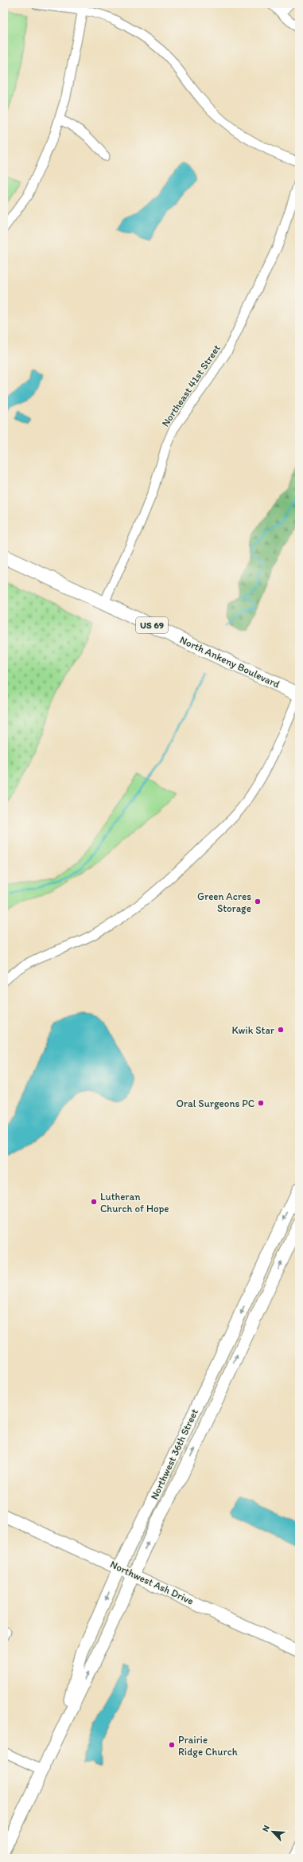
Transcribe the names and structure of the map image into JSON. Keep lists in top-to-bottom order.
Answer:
{
  "streets": {
    "main road": [
      "US 69",
      "North Ankeny Boulevard",
      "Northwest 36th Street",
      "Northwest Ash Drive"
    ],
    "street": ["Northeast 41st Street"]
  },
  "crossings": [
    ["Northeast 41st Street", "North Ankeny Boulevard"],
    ["Northwest 36th Street", "Northwest Ash Drive"]
  ],
  "places": [
    "Green Acres Storage",
    "Kwik Star",
    "Oral Surgeons PC",
    "Lutheran Church of Hope",
    "Prairie Ridge Church"
  ],
  "north": "top left"
}
